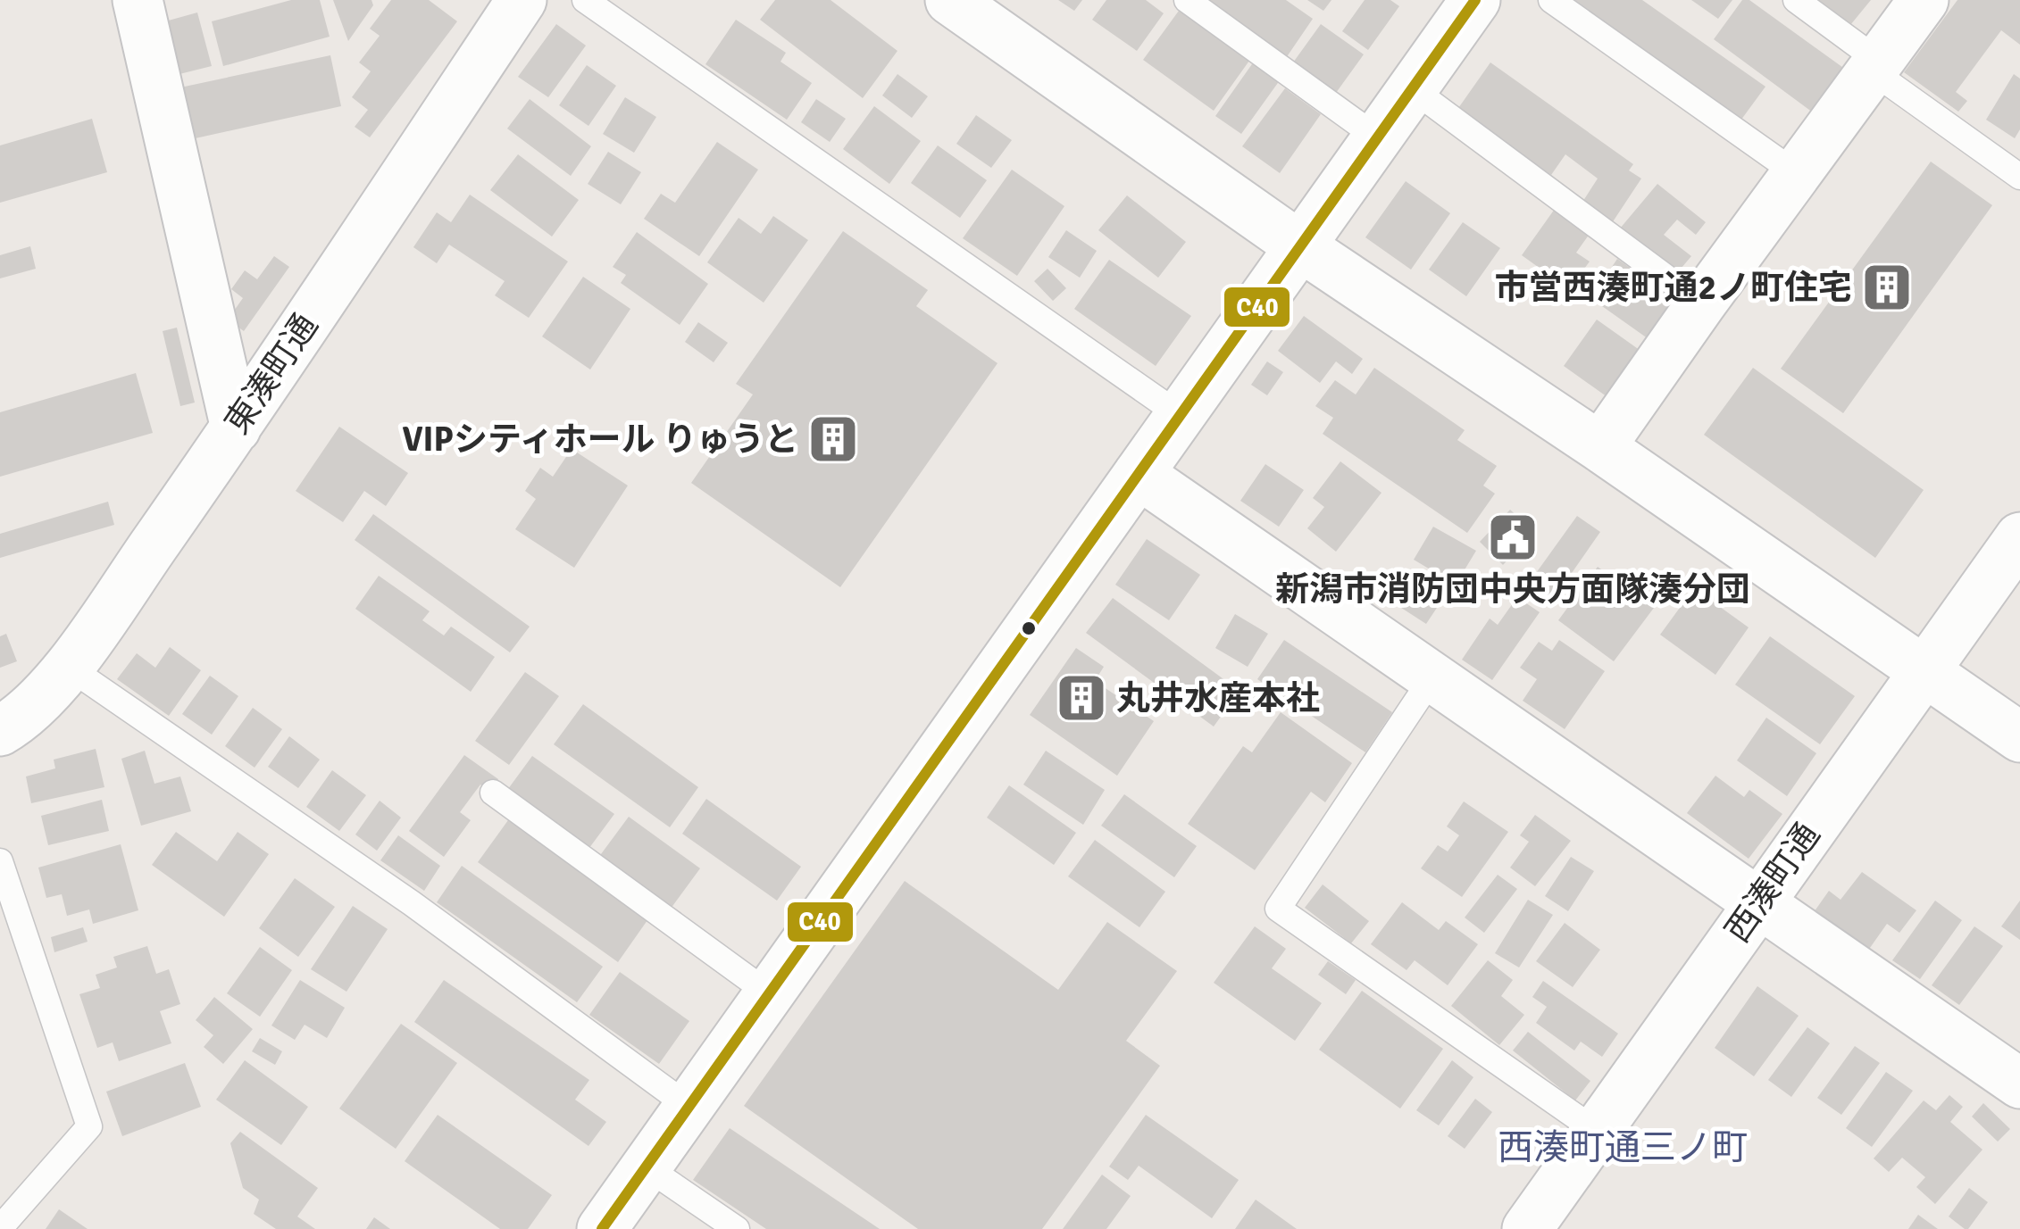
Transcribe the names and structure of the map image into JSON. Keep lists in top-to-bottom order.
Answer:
{
  "streets": {
    "street": ["東湊町通", "西湊町通"]
  },
  "districts": ["西湊町通三ノ町"],
  "places": {
    "building": ["市営西湊町通2ノ町住宅", "VIPシティホール りゅうと", "丸井水産本社"],
    "public building": ["新潟市消防団中央方面隊湊分団"]
  },
  "lines": ["transit line C40"]
}
